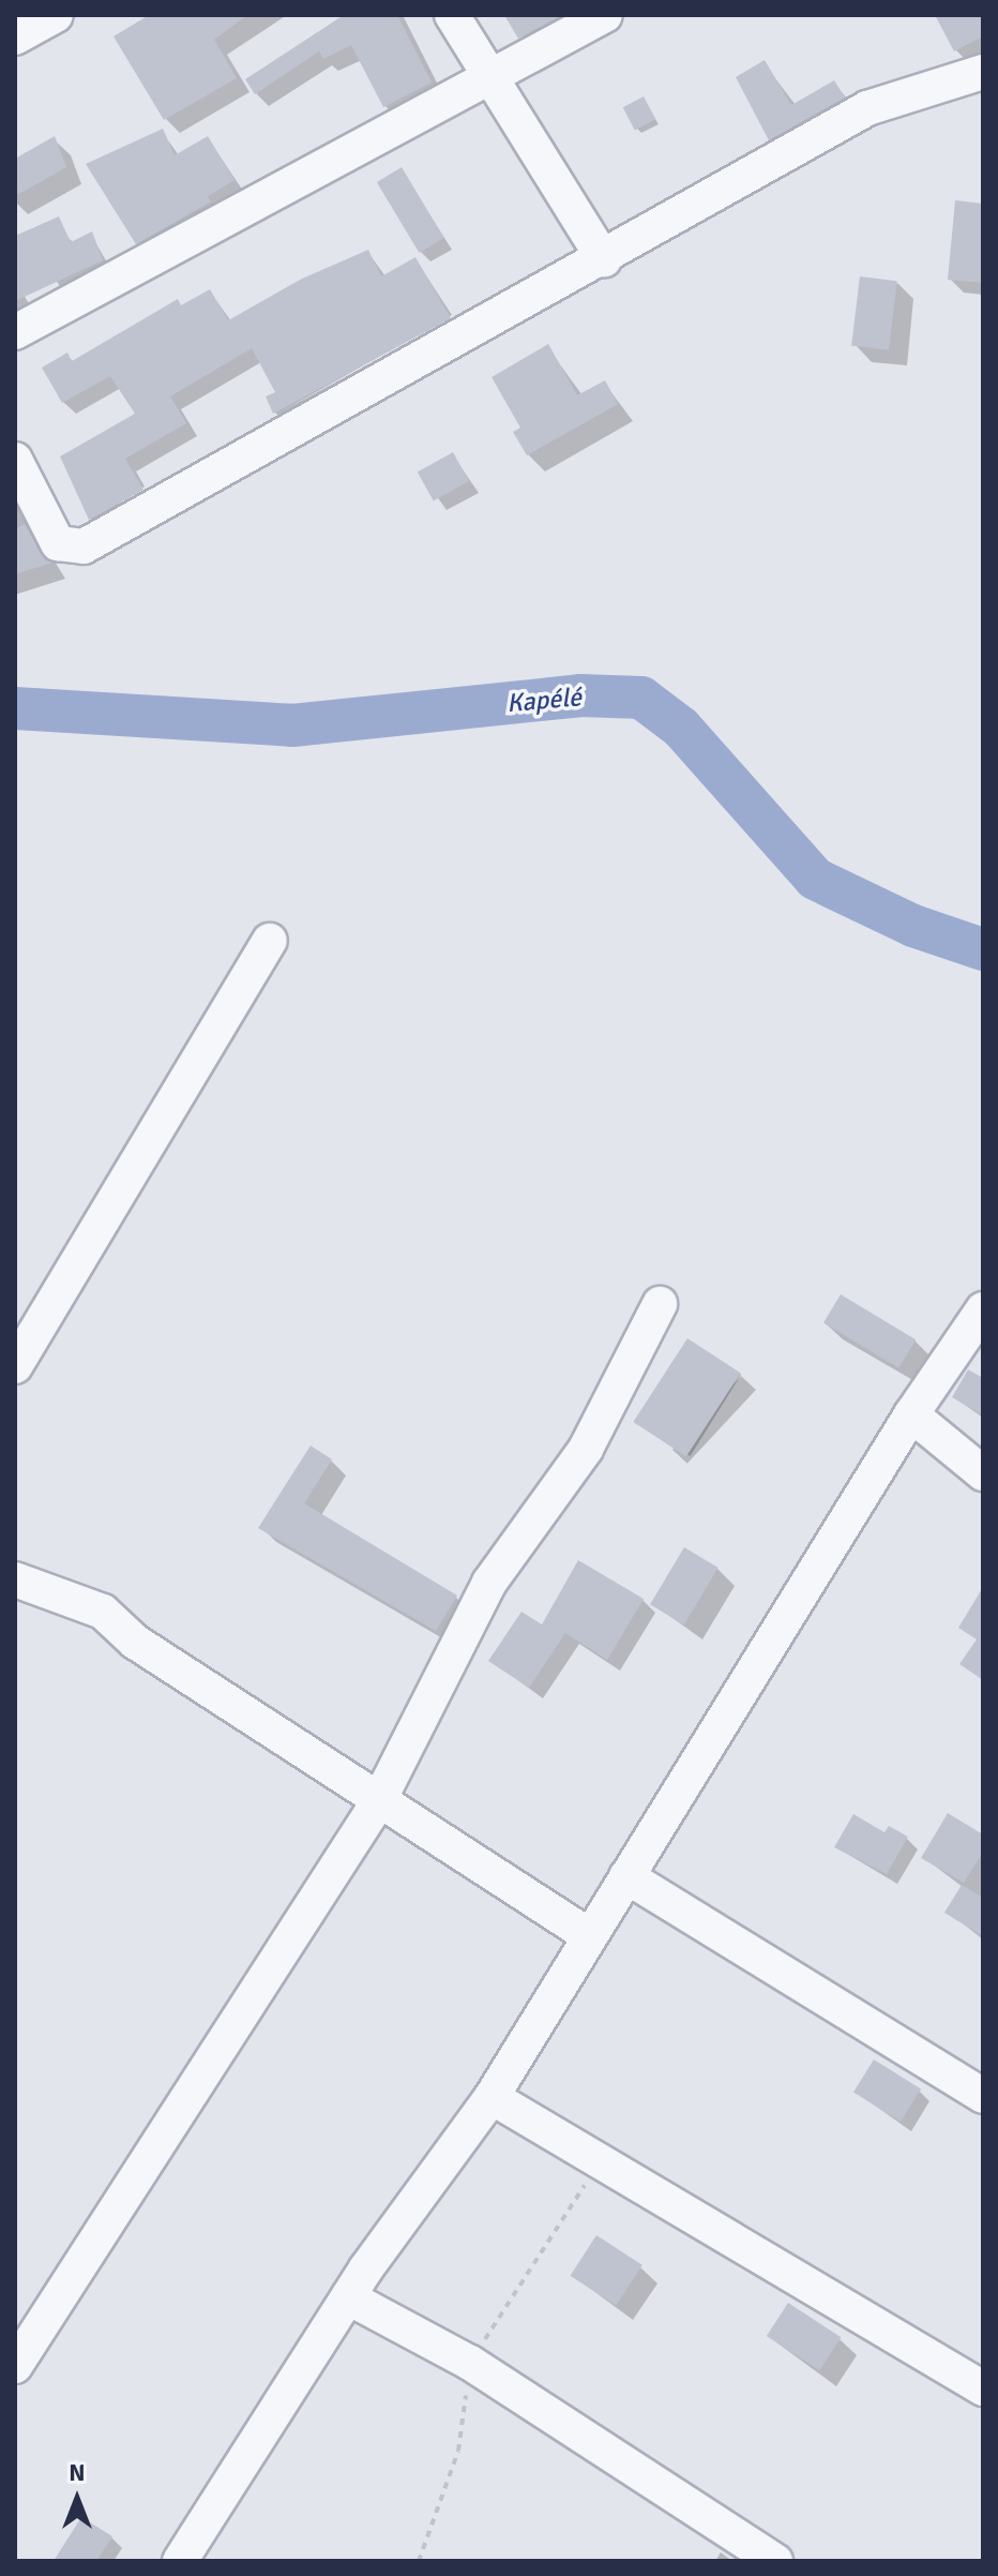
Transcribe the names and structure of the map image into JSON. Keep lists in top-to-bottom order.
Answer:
{
  "water": ["Kapélé"],
  "north": "top"
}
